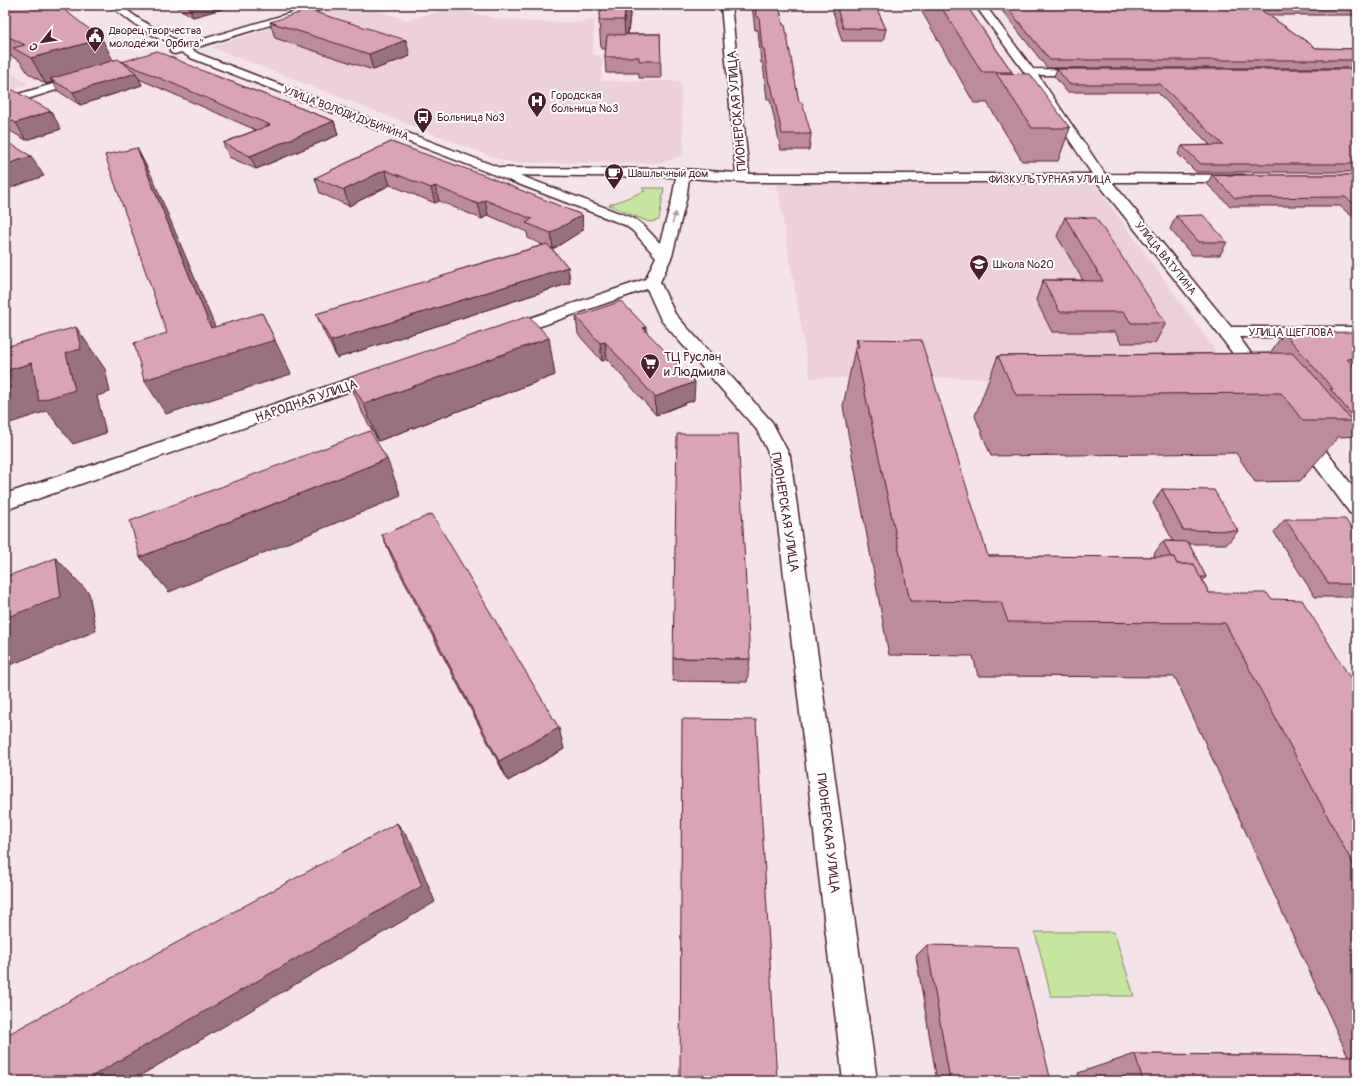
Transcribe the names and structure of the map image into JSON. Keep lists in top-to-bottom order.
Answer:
{
  "streets": {
    "street": [
      "ПИОНЕРСКАЯ УЛИЦА",
      "УЛИЦА ВОЛОДИ ДУБИНИНА",
      "ФИЗКУЛЬТУРНАЯ УЛИЦА",
      "УЛИЦА ВАТУТИНА",
      "УЛИЦА ЩЕГЛОВА",
      "НАРОДНАЯ УЛИЦА"
    ]
  },
  "crossings": [
    ["ПИОНЕРСКАЯ УЛИЦА", "УЛИЦА ВОЛОДИ ДУБИНИНА"],
    ["ПИОНЕРСКАЯ УЛИЦА", "ФИЗКУЛЬТУРНАЯ УЛИЦА"],
    ["ФИЗКУЛЬТУРНАЯ УЛИЦА", "УЛИЦА ВАТУТИНА"],
    ["УЛИЦА ВАТУТИНА", "УЛИЦА ЩЕГЛОВА"]
  ],
  "places": {
    "public building": ["Дворец творчества молодёжи \"Орбита\""],
    "hospital": ["Городская больница №3"],
    "bus stop": ["Больница №3"],
    "cafe": ["Шашлычный дом"],
    "school or university": ["Школа №20"],
    "supermarket": ["ТЦ Руслан и Людмила"]
  },
  "north": "bottom left"
}
